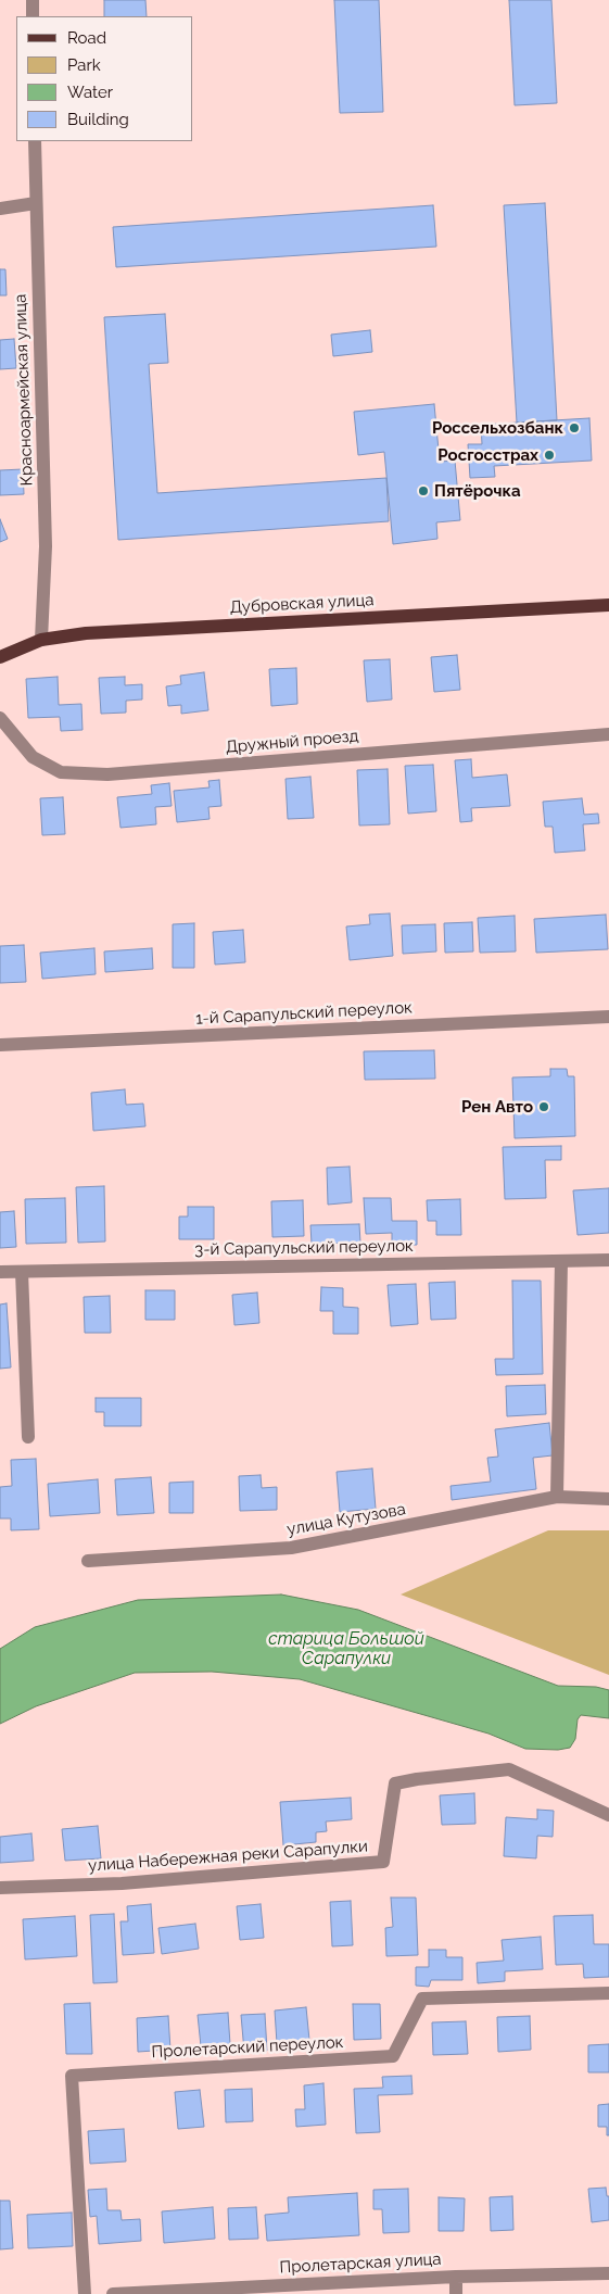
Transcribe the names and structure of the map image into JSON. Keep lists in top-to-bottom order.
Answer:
{
  "streets": {
    "main road": ["Дубровская улица"],
    "street": [
      "Красноармейская улица",
      "Дружный проезд",
      "1-й Сарапульский переулок",
      "3-й Сарапульский переулок",
      "улица Кутузова",
      "улица Набережная реки Сарапулки",
      "Пролетарский переулок",
      "Пролетарская улица"
    ]
  },
  "crossings": [
    ["Красноармейская улица", "Дубровская улица"]
  ],
  "water": ["старица Большой Сарапулки"],
  "places": [
    "Россельхозбанк",
    "Росгосстрах",
    "Пятёрочка",
    "Рен Авто"
  ],
  "legend": [
    "Road",
    "Park",
    "Water",
    "Building"
  ]
}
